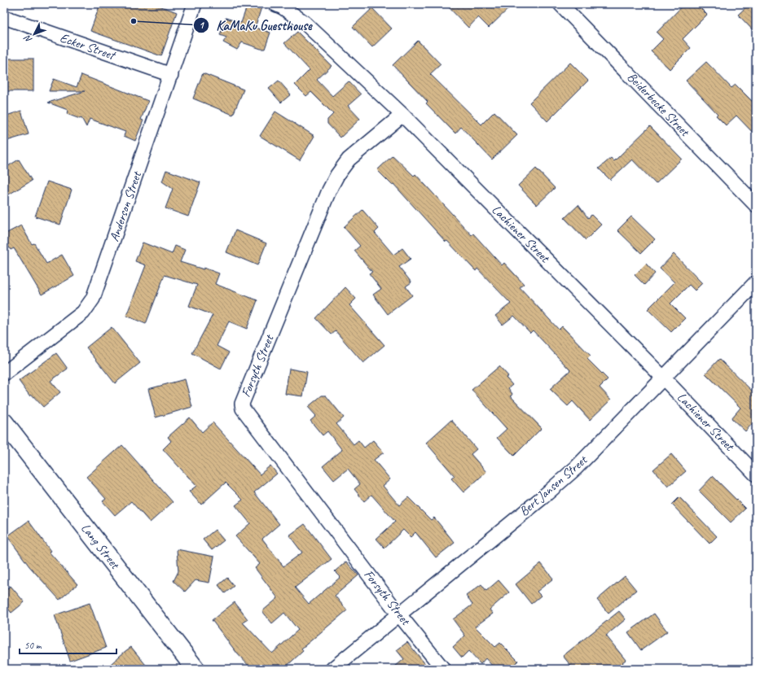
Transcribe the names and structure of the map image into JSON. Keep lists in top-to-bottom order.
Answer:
{
  "streets": {
    "street": [
      "Ecker Street",
      "Beiderbecke Street",
      "Anderson Street",
      "Lachiener Street",
      "Forsyth Street",
      "Bert Jansen Street",
      "Lang Street"
    ]
  },
  "crossings": [
    ["Ecker Street", "Anderson Street"],
    ["Lachiener Street", "Forsyth Street"],
    ["Lachiener Street", "Bert Jansen Street"],
    ["Forsyth Street", "Bert Jansen Street"]
  ],
  "places": ["KaMaKu Guesthouse"],
  "scale_bar": "50 m",
  "north": "bottom left"
}
